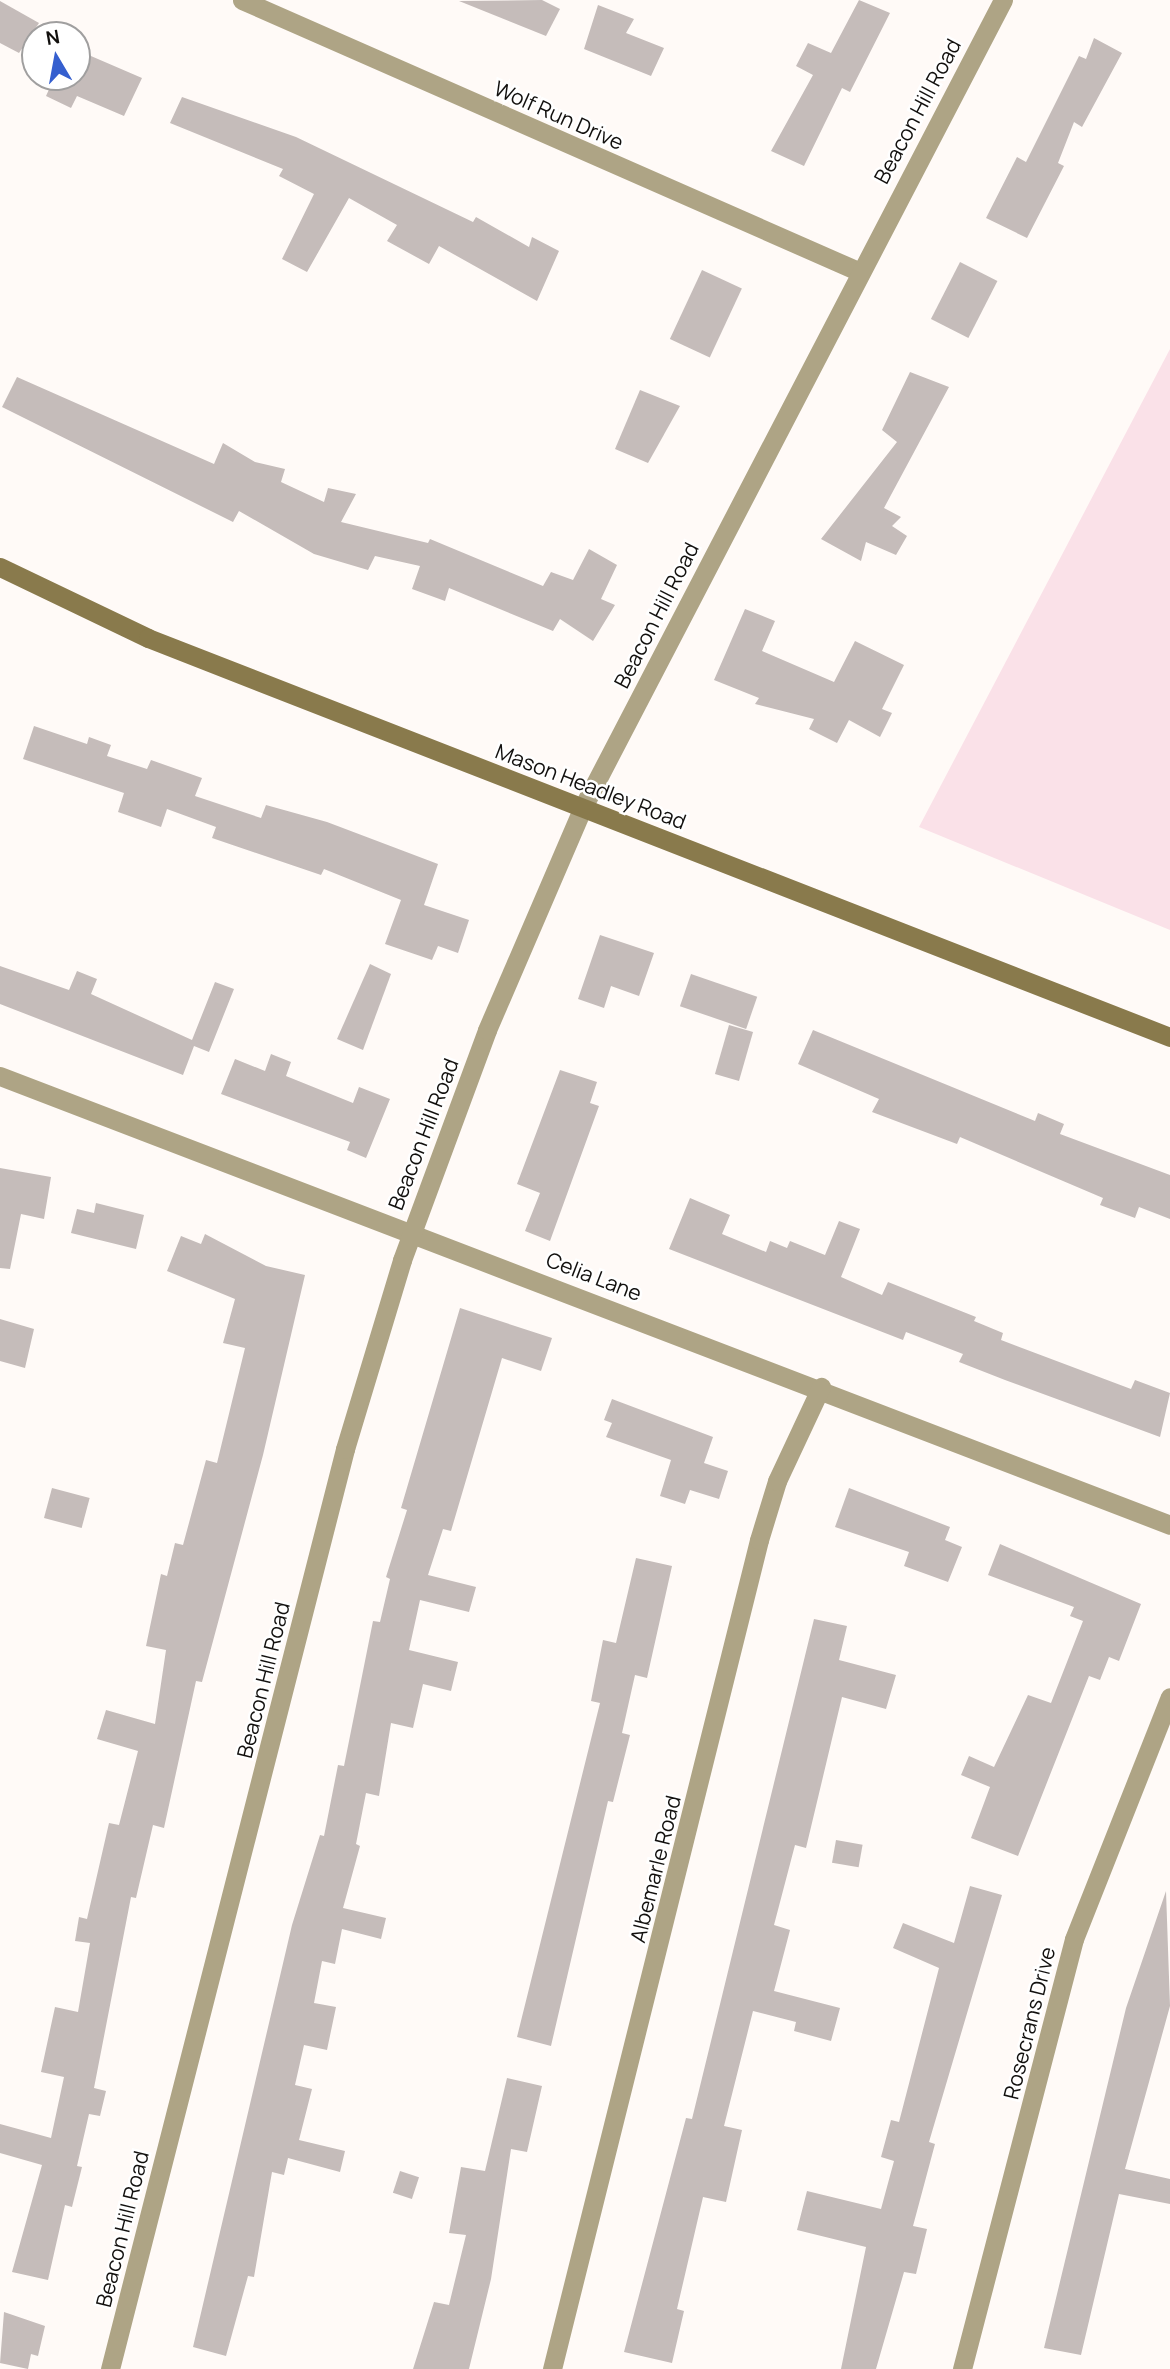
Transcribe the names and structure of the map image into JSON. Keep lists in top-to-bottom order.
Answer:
{
  "streets": {
    "main road": ["Mason Headley Road"],
    "street": [
      "Beacon Hill Road",
      "Wolf Run Drive",
      "Celia Lane",
      "Albemarle Road",
      "Rosecrans Drive"
    ]
  },
  "crossings": [
    ["Beacon Hill Road", "Wolf Run Drive"],
    ["Beacon Hill Road", "Mason Headley Road"],
    ["Beacon Hill Road", "Celia Lane"],
    ["Celia Lane", "Albemarle Road"]
  ],
  "north": "top"
}
